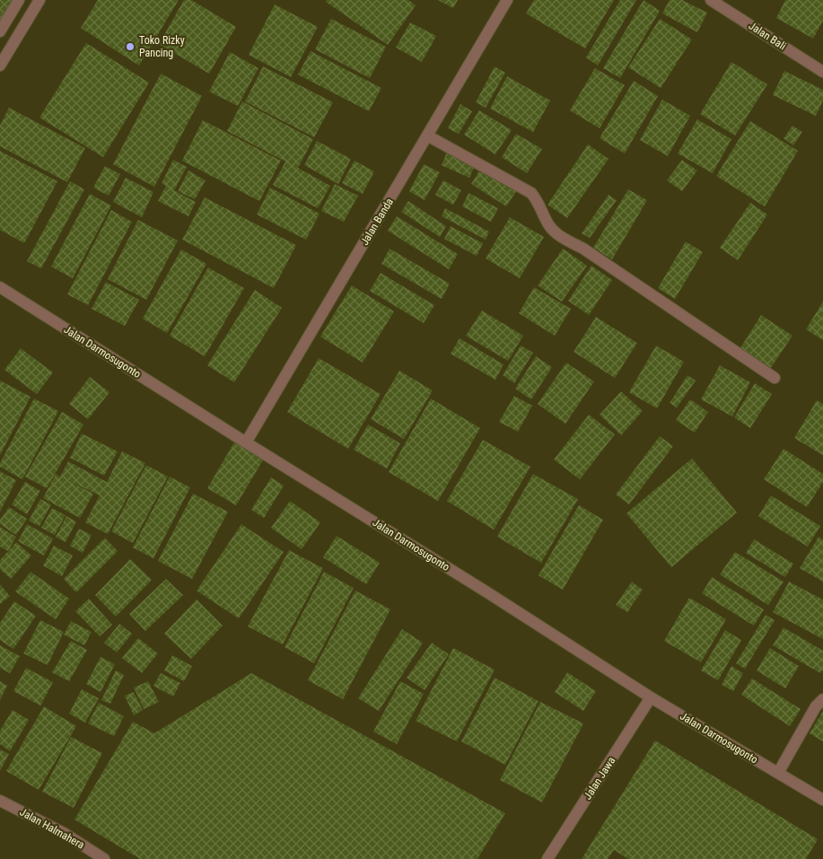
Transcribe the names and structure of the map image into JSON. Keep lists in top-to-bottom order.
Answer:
{
  "streets": {
    "street": [
      "Jalan Bali",
      "Jalan Banda",
      "Jalan Darmosugonto",
      "Jalan Jawa",
      "Jalan Halmahera"
    ]
  },
  "crossings": [
    ["Jalan Banda", "Jalan Darmosugonto"],
    ["Jalan Darmosugonto", "Jalan Jawa"]
  ],
  "places": ["Toko Rizky Pancing"]
}
